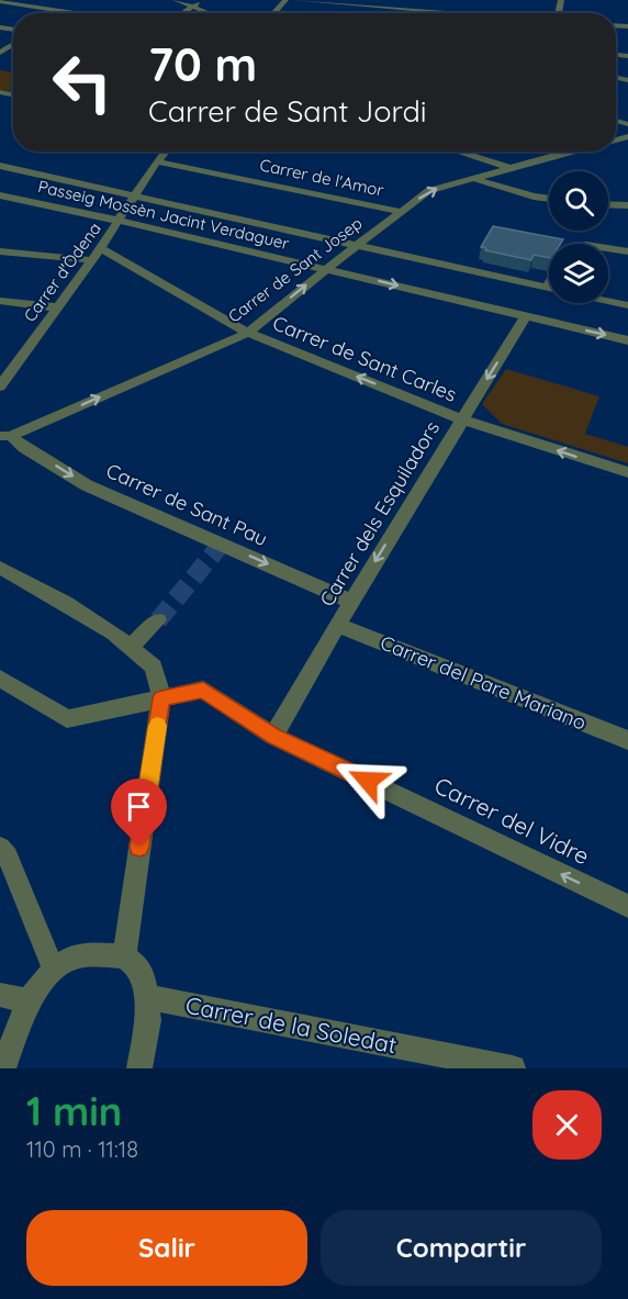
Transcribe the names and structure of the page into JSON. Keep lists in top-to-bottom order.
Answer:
{
  "streets": {
    "street": [
      "Carrer de l'Amor",
      "Passeig Mossèn Jacint Verdaguer",
      "Carrer de Sant Josep",
      "Carrer d'Òdena",
      "Carrer de Sant Carles",
      "Carrer de Sant Pau",
      "Carrer dels Esquiladors",
      "Carrer del Pare Mariano",
      "Carrer del Vidre",
      "Carrer de la Soledat"
    ]
  },
  "crossings": [
    ["Carrer de l'Amor", "Carrer de Sant Josep"],
    ["Carrer de l'Amor", "Carrer d'Òdena"],
    ["Passeig Mossèn Jacint Verdaguer", "Carrer de Sant Josep"],
    ["Passeig Mossèn Jacint Verdaguer", "Carrer d'Òdena"],
    ["Passeig Mossèn Jacint Verdaguer", "Carrer dels Esquiladors"],
    ["Carrer de Sant Josep", "Carrer de Sant Carles"],
    ["Carrer de Sant Josep", "Carrer de Sant Pau"],
    ["Carrer d'Òdena", "Carrer de Sant Carles"],
    ["Carrer de Sant Carles", "Carrer dels Esquiladors"],
    ["Carrer de Sant Pau", "Carrer dels Esquiladors"],
    ["Carrer dels Esquiladors", "Carrer del Pare Mariano"],
    ["Carrer dels Esquiladors", "Carrer del Vidre"]
  ],
  "one_way": [
    "Carrer de Sant Josep",
    "Carrer de Sant Carles",
    "Carrer dels Esquiladors",
    "Carrer del Vidre"
  ],
  "page": {
    "turn": ["70 m", "Carrer de Sant Jordi"],
    "heading": ["1 min", "110 m · 11:18"],
    "buttons": ["Salir", "Compartir"]
  }
}
